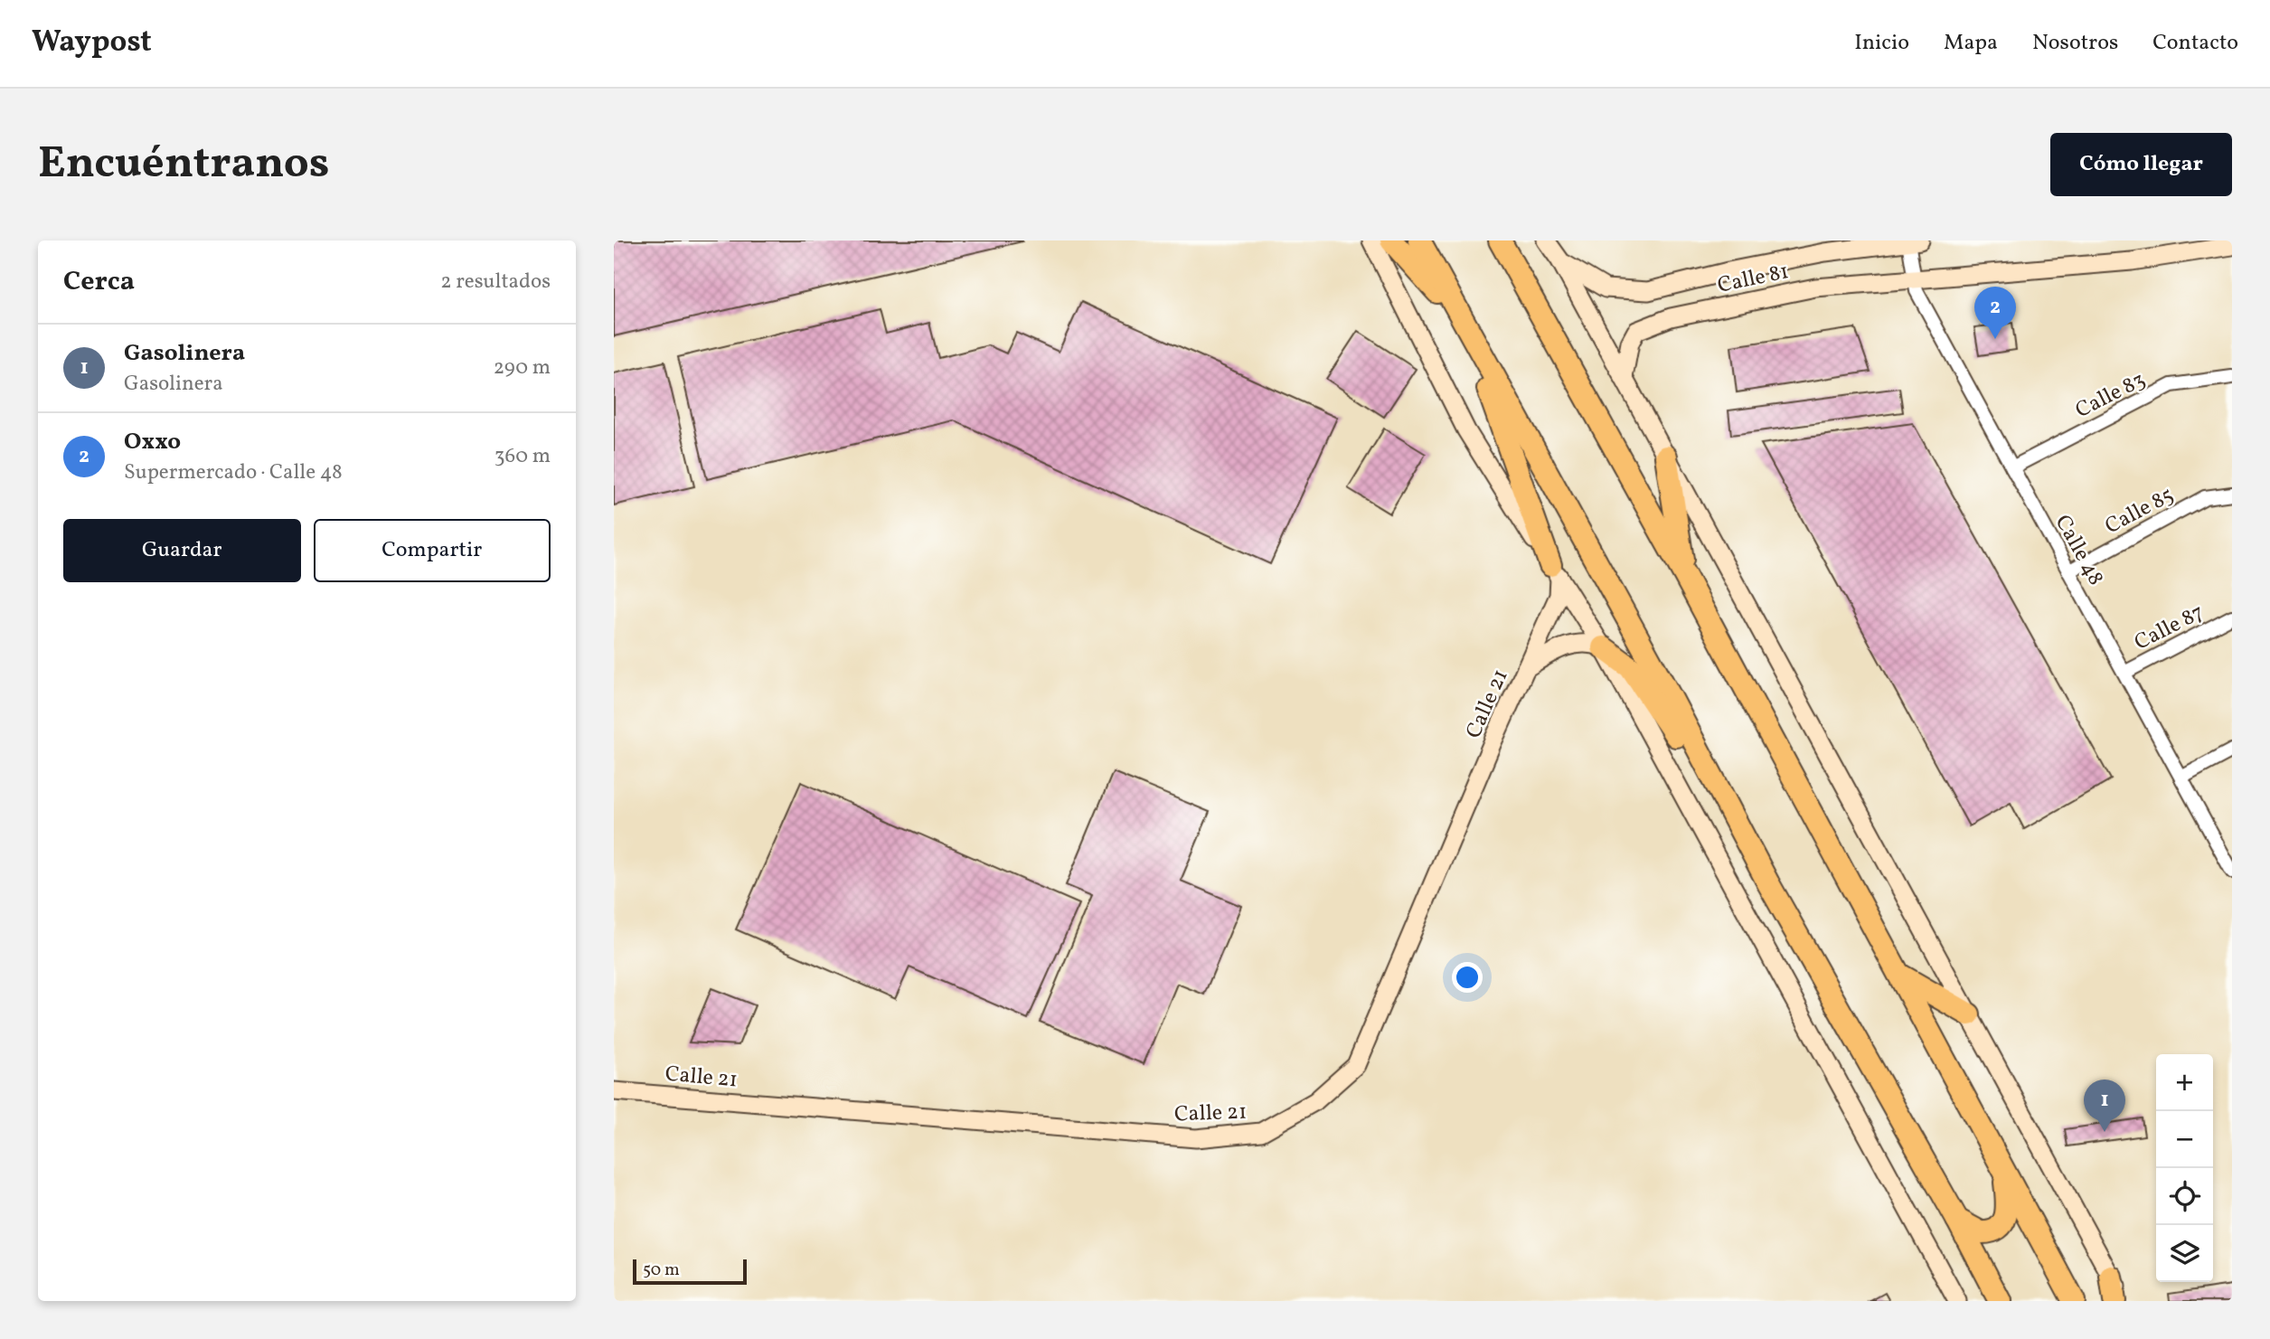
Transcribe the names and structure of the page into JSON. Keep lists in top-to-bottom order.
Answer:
{
  "streets": {
    "main road": ["Calle 81", "Calle 21"],
    "street": [
      "Calle 83",
      "Calle 85",
      "Calle 48",
      "Calle 87"
    ]
  },
  "crossings": [
    ["Calle 81", "Calle 48"],
    ["Calle 83", "Calle 48"],
    ["Calle 85", "Calle 48"],
    ["Calle 48", "Calle 87"]
  ],
  "scale_bar": "50 m",
  "page": {
    "header": "Waypost",
    "nav": [
      "Inicio",
      "Mapa",
      "Nosotros",
      "Contacto"
    ],
    "buttons": [
      "Cómo llegar",
      ["Guardar", "Compartir"]
    ],
    "title": "Encuéntranos",
    "heading": ["Cerca", "2 resultados"],
    "pins": ["2", "1"],
    "list": [
      {
        "mark": "1",
        "name": "Gasolinera",
        "note": "Gasolinera",
        "value": "290 m"
      },
      {
        "mark": "2",
        "name": "Oxxo",
        "note": "Supermercado · Calle 48",
        "value": "360 m"
      }
    ],
    "map_buttons": ["+", "−"],
    "scale": "50 m"
  }
}
